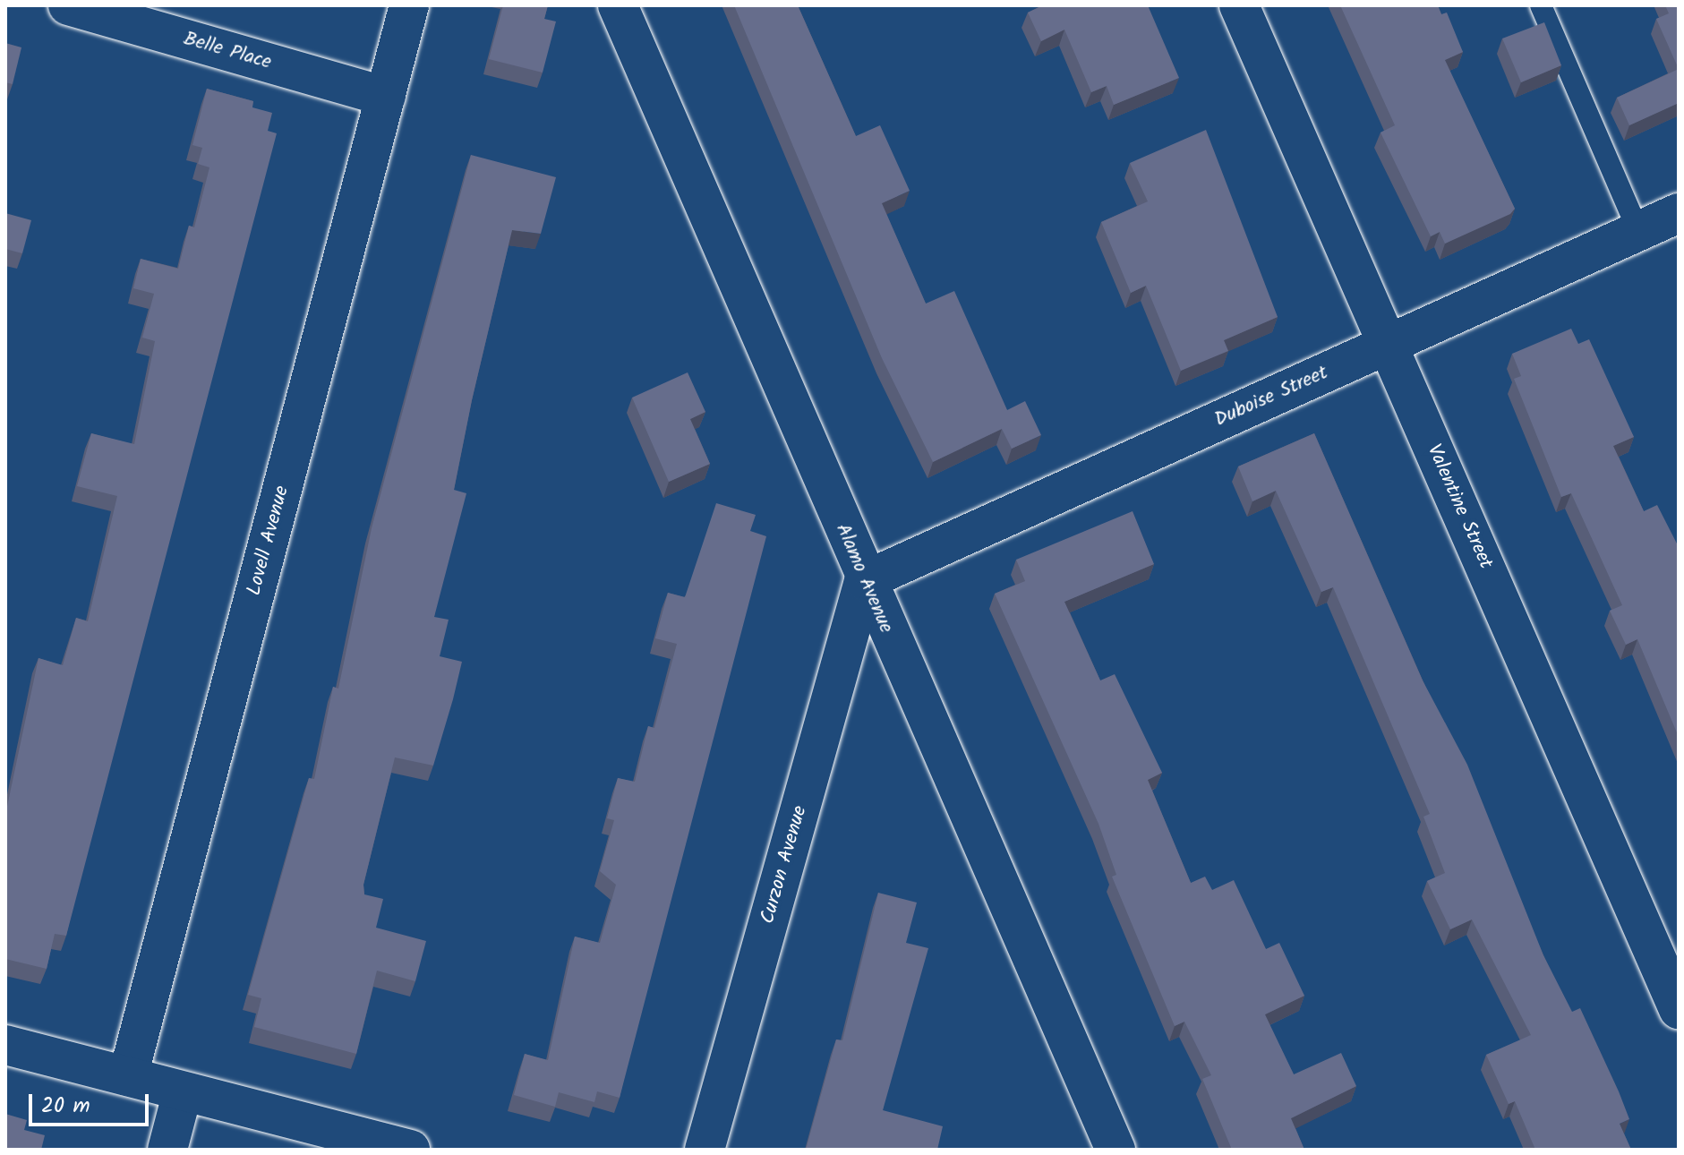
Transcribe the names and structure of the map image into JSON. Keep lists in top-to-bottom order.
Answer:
{
  "streets": {
    "street": [
      "Belle Place",
      "Duboise Street",
      "Valentine Street",
      "Lovell Avenue",
      "Alamo Avenue",
      "Curzon Avenue"
    ]
  },
  "crossings": [
    ["Belle Place", "Lovell Avenue"],
    ["Duboise Street", "Valentine Street"],
    ["Duboise Street", "Alamo Avenue"],
    ["Duboise Street", "Curzon Avenue"],
    ["Alamo Avenue", "Curzon Avenue"]
  ],
  "scale_bar": "20 m"
}
